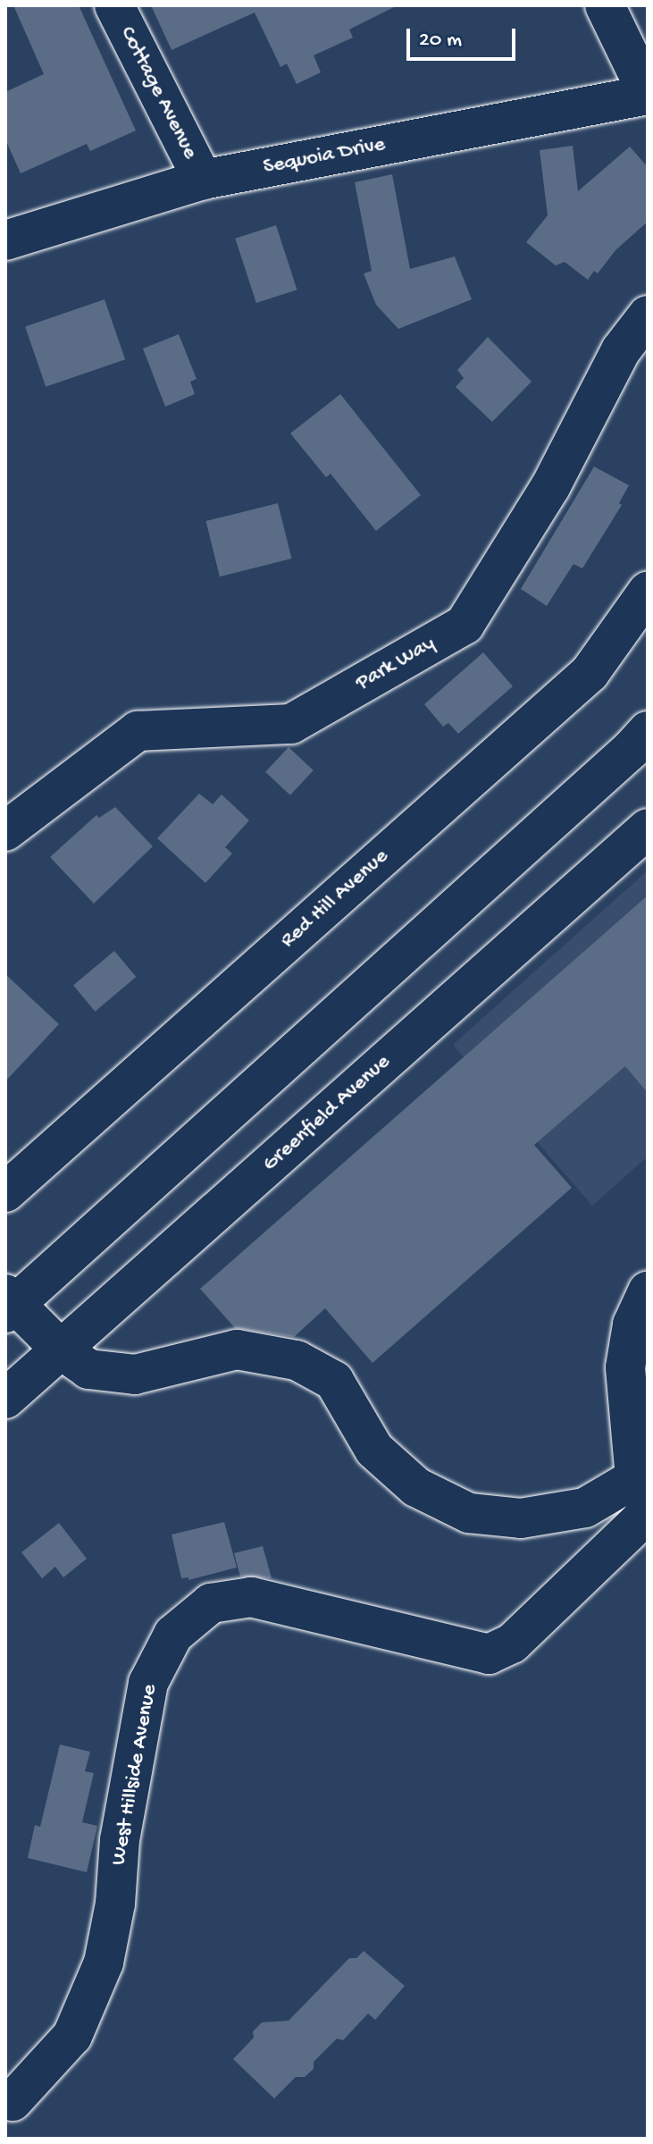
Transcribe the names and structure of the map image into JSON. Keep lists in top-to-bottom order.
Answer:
{
  "streets": {
    "street": [
      "Cottage Avenue",
      "Sequoia Drive",
      "Park Way",
      "Red Hill Avenue",
      "Greenfield Avenue",
      "West Hillside Avenue"
    ]
  },
  "crossings": [
    ["Cottage Avenue", "Sequoia Drive"]
  ],
  "scale_bar": "20 m"
}
